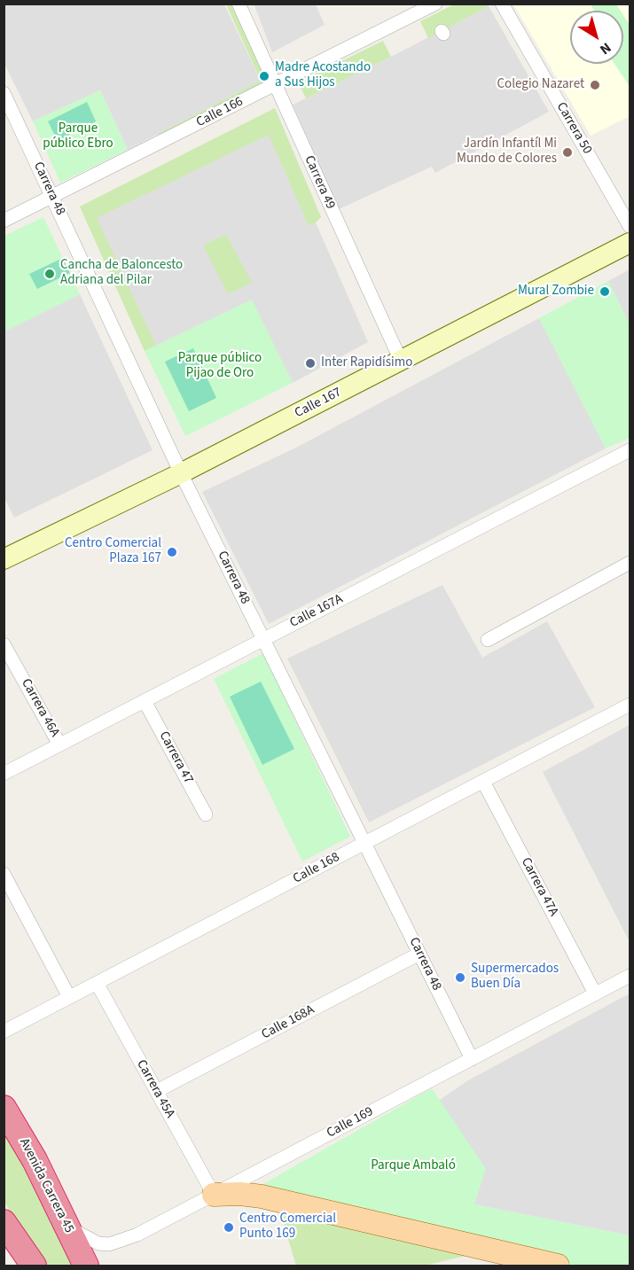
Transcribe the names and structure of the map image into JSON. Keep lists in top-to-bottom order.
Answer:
{
  "streets": {
    "highway": ["Avenida Carrera 45"],
    "street": [
      "Calle 166",
      "Carrera 50",
      "Carrera 49",
      "Carrera 48",
      "Calle 167",
      "Calle 167A",
      "Carrera 46A",
      "Carrera 47",
      "Calle 168",
      "Carrera 47A",
      "Calle 168A",
      "Carrera 45A",
      "Calle 169"
    ]
  },
  "crossings": [
    ["Calle 166", "Carrera 49"],
    ["Calle 166", "Carrera 48"],
    ["Carrera 49", "Calle 167"],
    ["Carrera 48", "Calle 167"],
    ["Carrera 48", "Calle 167A"],
    ["Carrera 48", "Calle 168"],
    ["Carrera 48", "Calle 168A"],
    ["Carrera 48", "Calle 169"],
    ["Calle 167A", "Carrera 46A"],
    ["Calle 167A", "Carrera 47"],
    ["Calle 168", "Carrera 47A"],
    ["Calle 168", "Carrera 45A"],
    ["Carrera 47A", "Calle 169"],
    ["Calle 168A", "Carrera 45A"],
    ["Carrera 45A", "Calle 169"],
    ["Calle 169", "Avenida Carrera 45"]
  ],
  "parks": ["Parque público Ebro", "Parque público Pijao de Oro", "Parque Ambaló"],
  "places": [
    "Madre Acostando a Sus Hijos",
    "Colegio Nazaret",
    "Jardín Infantíl Mi Mundo de Colores",
    "Cancha de Baloncesto Adriana del Pilar",
    "Mural Zombie",
    "Inter Rapidísimo",
    "Centro Comercial Plaza 167",
    "Supermercados Buen Día",
    "Centro Comercial Punto 169"
  ],
  "north": "bottom right"
}
